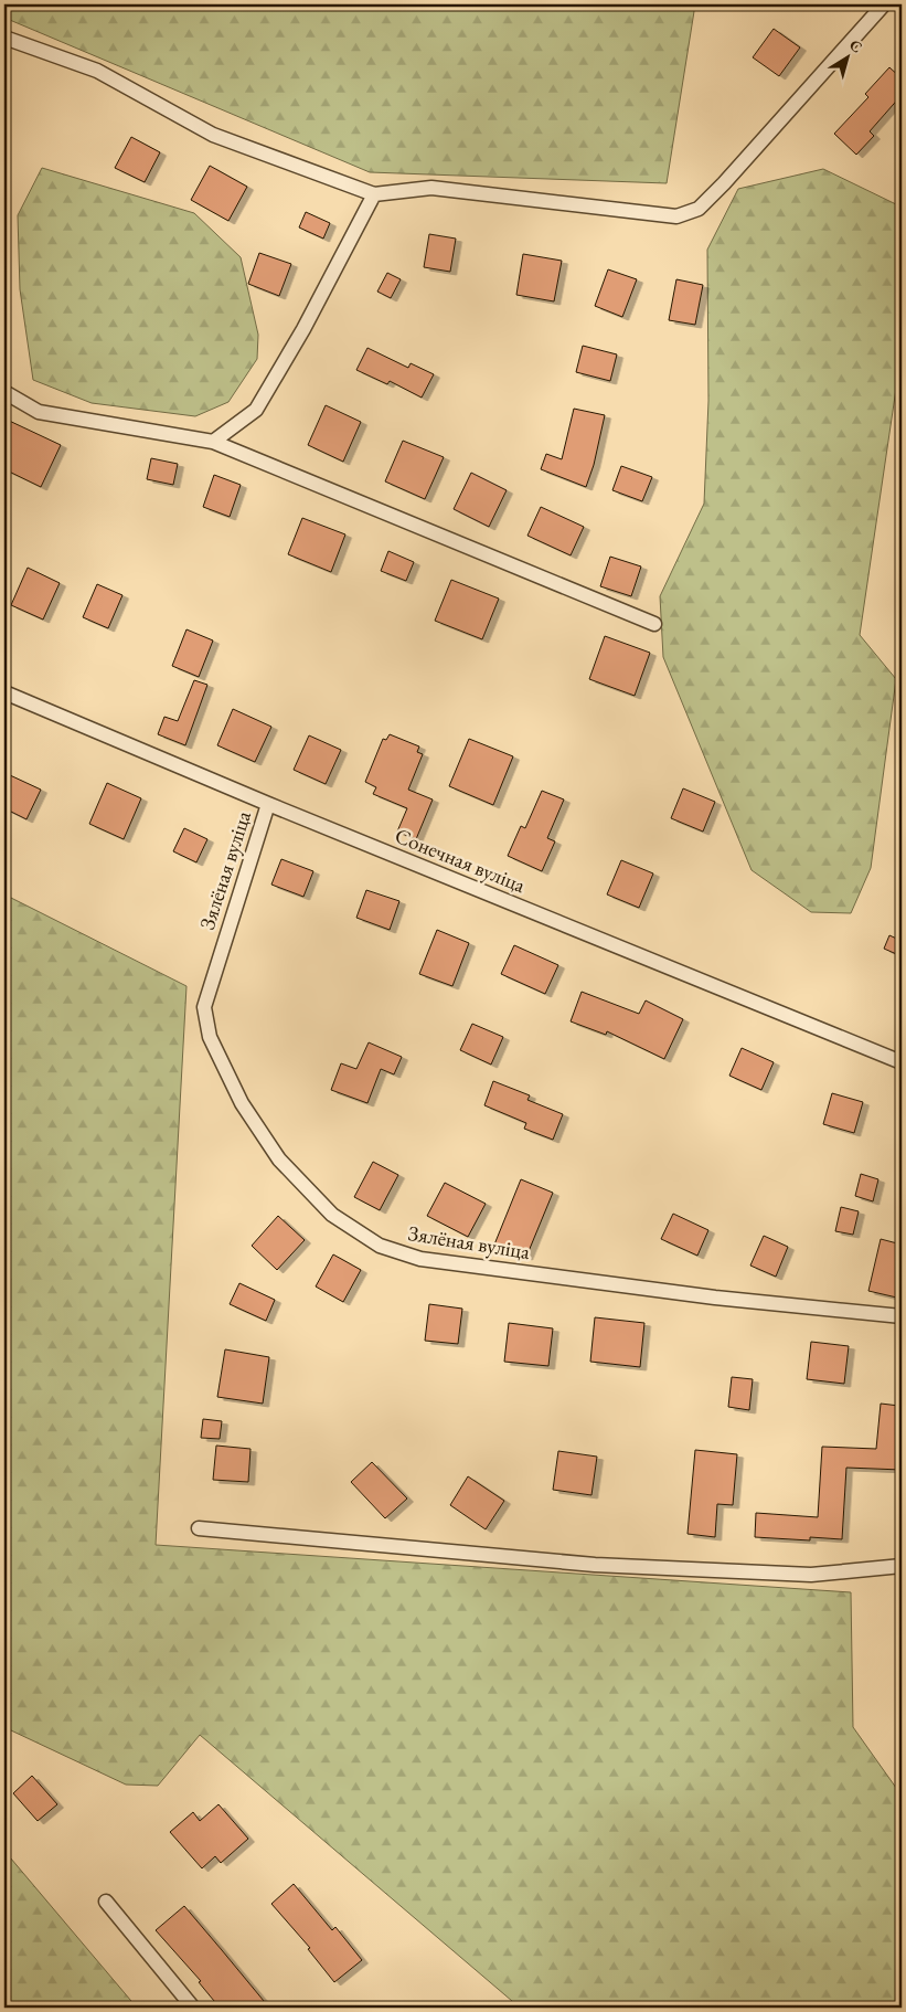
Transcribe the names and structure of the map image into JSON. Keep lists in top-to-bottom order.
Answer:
{
  "streets": {
    "street": ["Сонечная вуліца", "Зялёная вуліца"]
  },
  "crossings": [
    ["Сонечная вуліца", "Зялёная вуліца"]
  ],
  "north": "top right"
}
